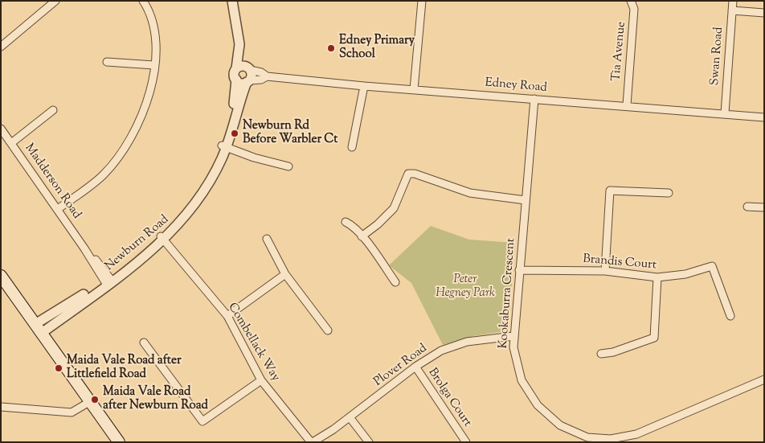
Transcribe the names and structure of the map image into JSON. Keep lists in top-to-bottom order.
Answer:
{
  "streets": {
    "street": [
      "Tia Avenue",
      "Swan Road",
      "Edney Road",
      "Madderson Road",
      "Newburn Road",
      "Brandis Court",
      "Kookaburra Crescent",
      "Combellack Way",
      "Plover Road",
      "Brolga Court"
    ]
  },
  "crossings": [
    ["Tia Avenue", "Edney Road"],
    ["Swan Road", "Edney Road"],
    ["Edney Road", "Newburn Road"],
    ["Edney Road", "Kookaburra Crescent"],
    ["Madderson Road", "Newburn Road"],
    ["Newburn Road", "Combellack Way"],
    ["Brandis Court", "Kookaburra Crescent"],
    ["Kookaburra Crescent", "Plover Road"],
    ["Combellack Way", "Plover Road"],
    ["Plover Road", "Brolga Court"]
  ],
  "parks": ["Peter Hegney Park"],
  "places": [
    "Edney Primary School",
    "Newburn Rd Before Warbler Ct",
    "Maida Vale Road after Littlefield Road",
    "Maida Vale Road after Newburn Road"
  ]
}
